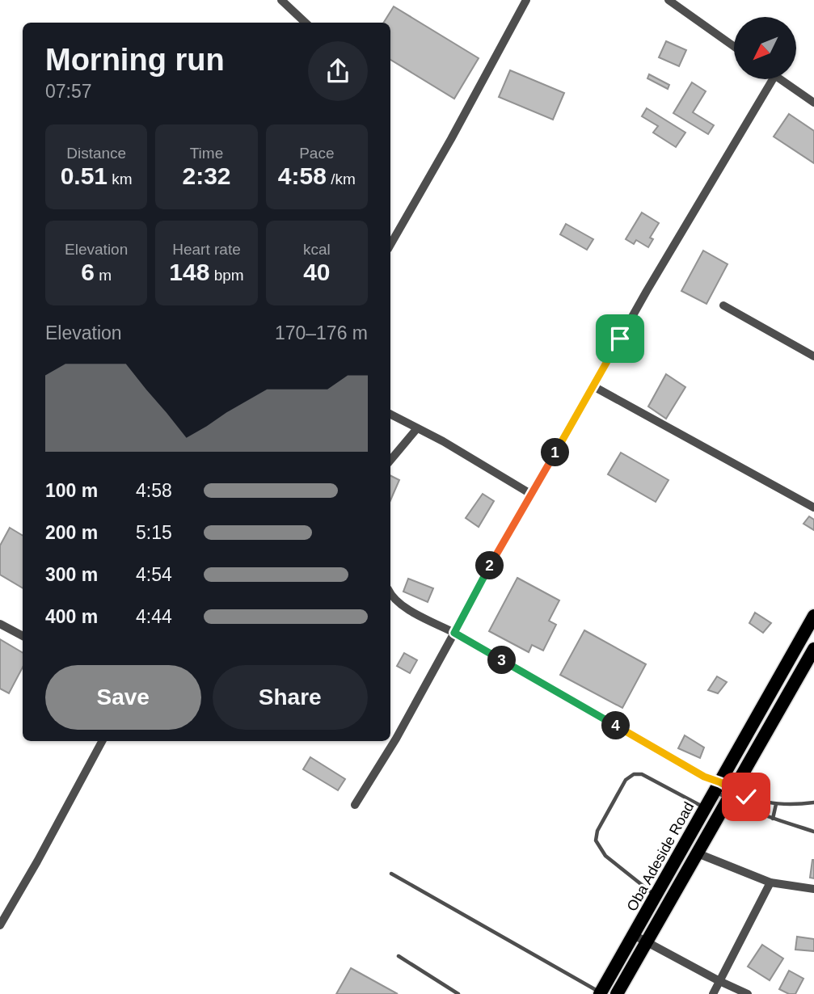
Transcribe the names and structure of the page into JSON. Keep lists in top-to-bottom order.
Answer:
{
  "streets": {
    "main road": ["Oba Adeside Road"]
  },
  "north": "bottom left",
  "page": {
    "heading": ["Morning run", "07:57"],
    "stats": [
      ["Distance", "0.51 km"],
      ["Time", "2:32"],
      ["Pace", "4:58 /km"],
      ["Elevation", "6 m"],
      ["Heart rate", "148 bpm"],
      ["kcal", "40"]
    ],
    "chart": ["Elevation", "170–176 m"],
    "pins": [
      "1",
      "2",
      "3",
      "4"
    ],
    "list": [
      {
        "name": "100 m",
        "note": "4:58"
      },
      {
        "name": "200 m",
        "note": "5:15"
      },
      {
        "name": "300 m",
        "note": "4:54"
      },
      {
        "name": "400 m",
        "note": "4:44"
      }
    ],
    "buttons": ["Save", "Share"]
  }
}
